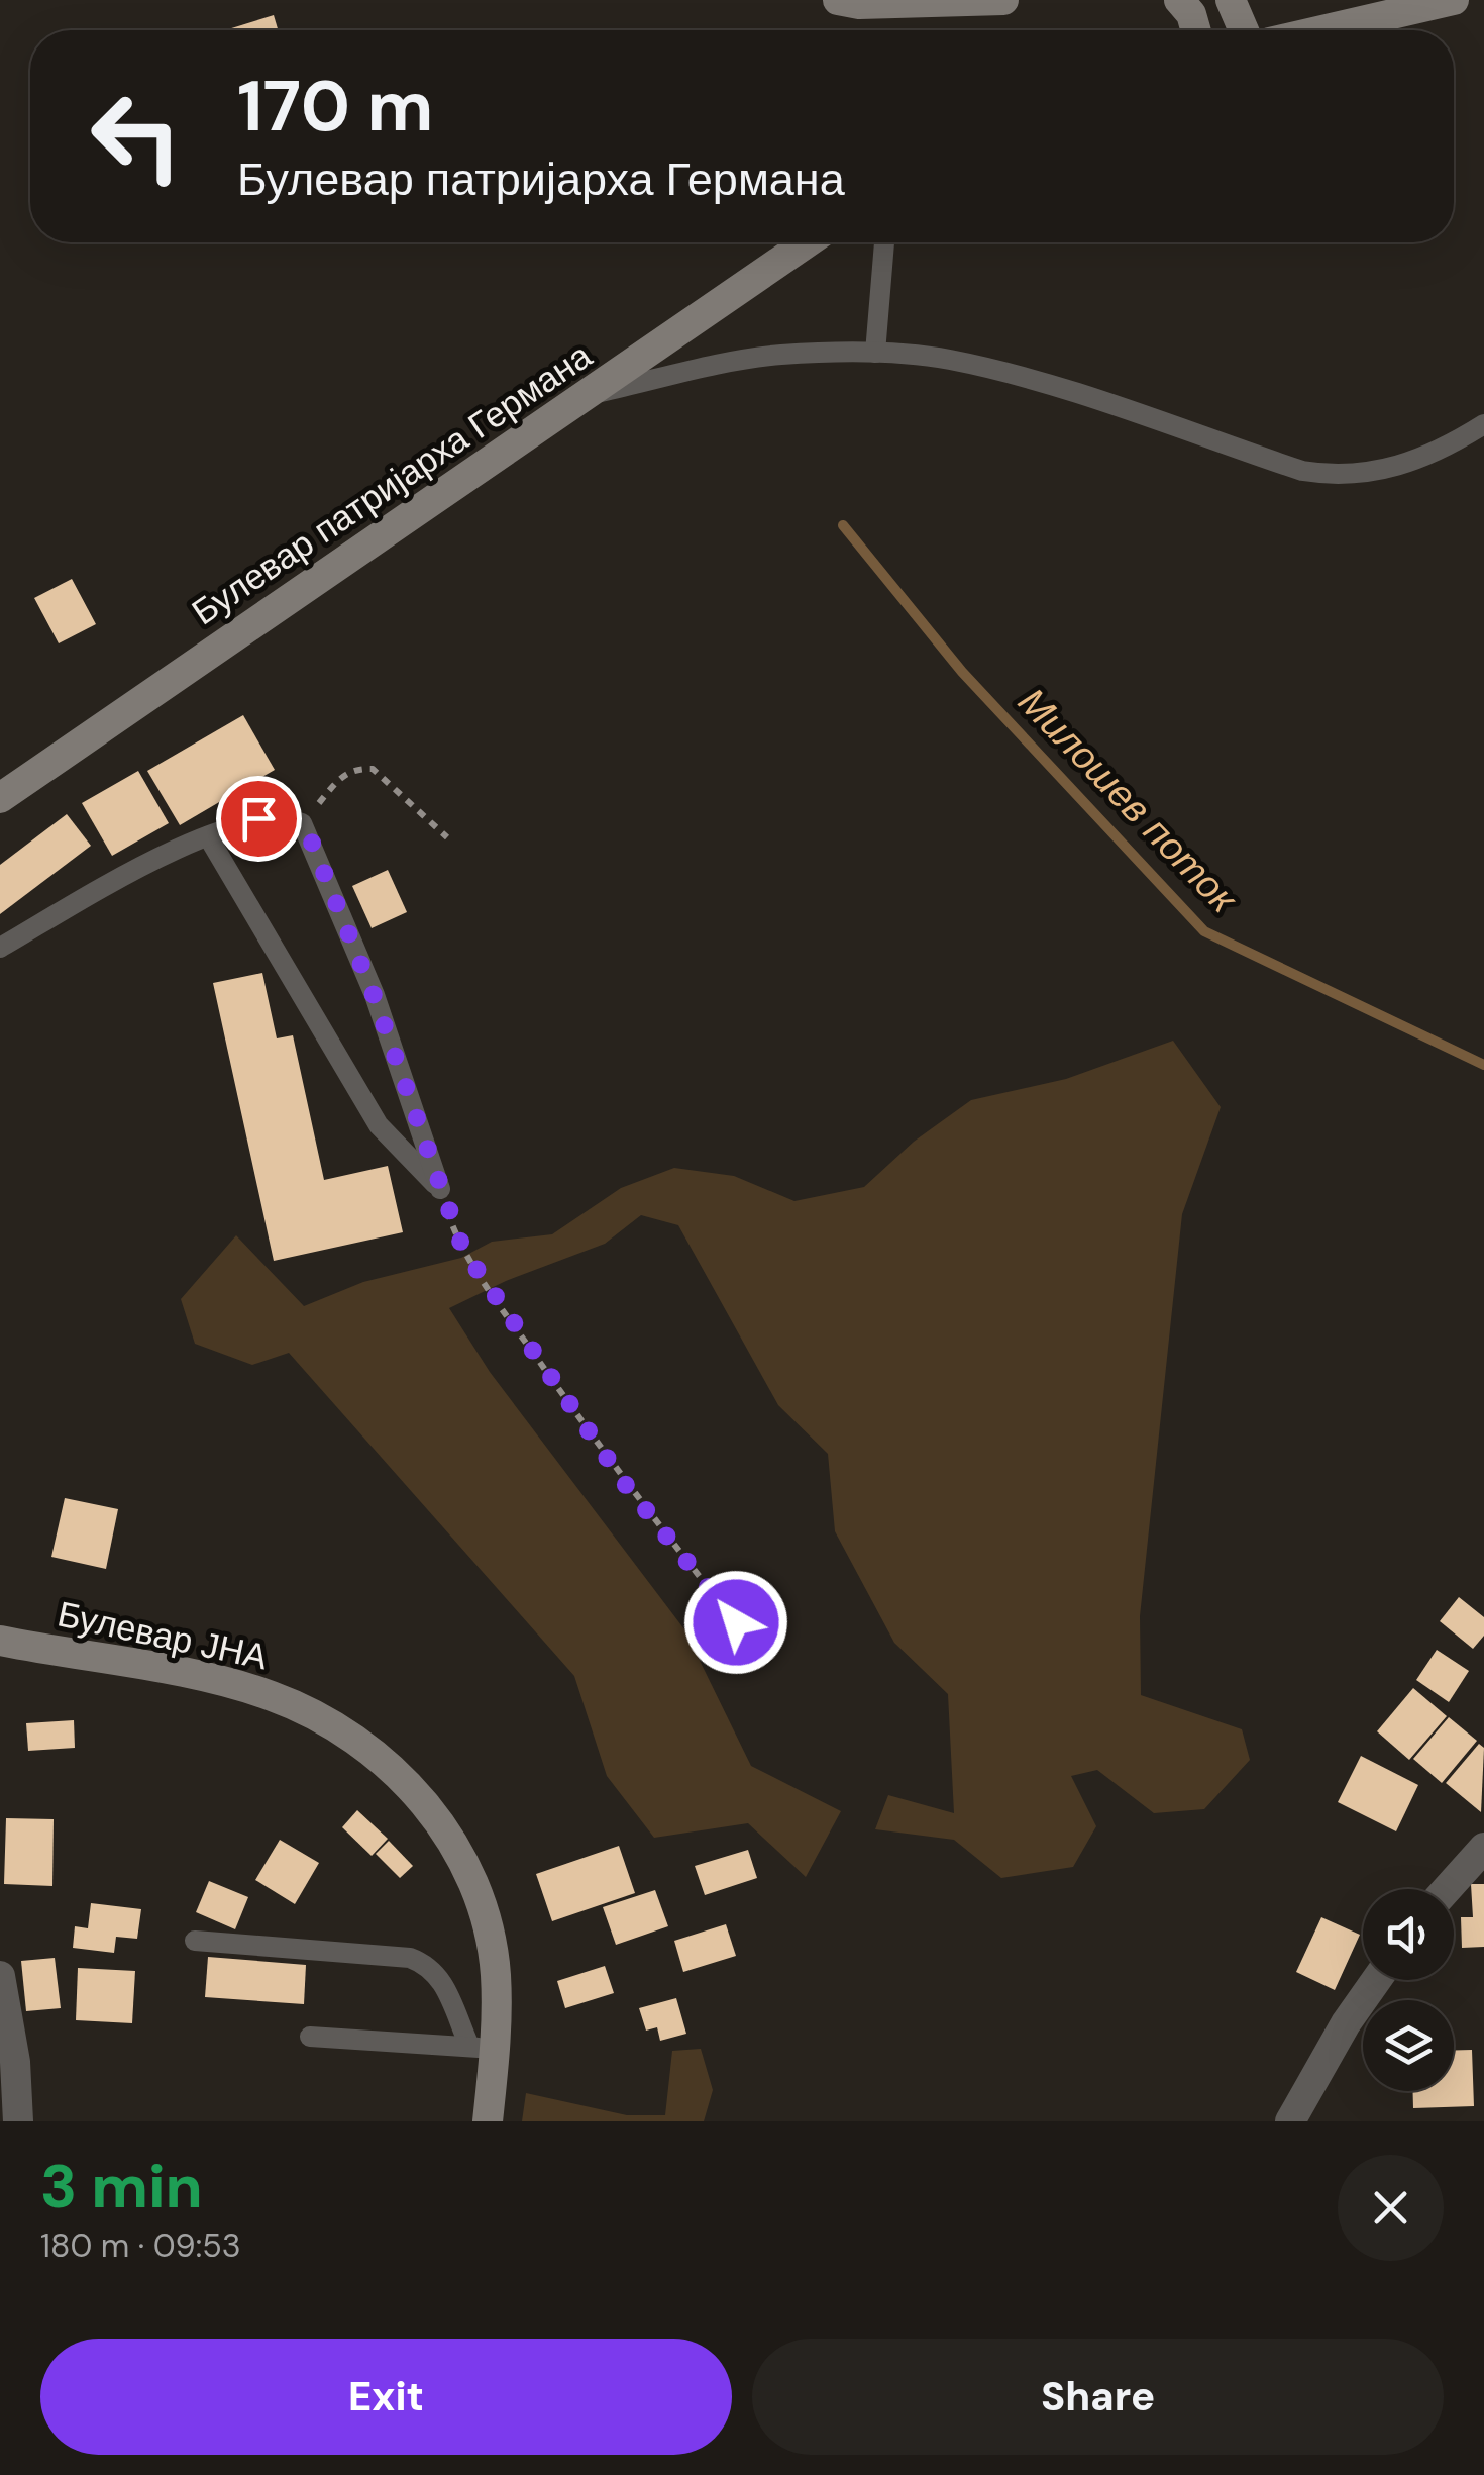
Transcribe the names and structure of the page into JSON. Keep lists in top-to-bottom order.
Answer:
{
  "streets": {
    "main road": ["Булевар патријарха Германа", "Булевар ЈНА"]
  },
  "water": ["Милошев поток"],
  "page": {
    "turn": ["170 m", "Булевар патријарха Германа"],
    "heading": ["3 min", "180 m · 09:53"],
    "buttons": ["Exit", "Share"]
  }
}
